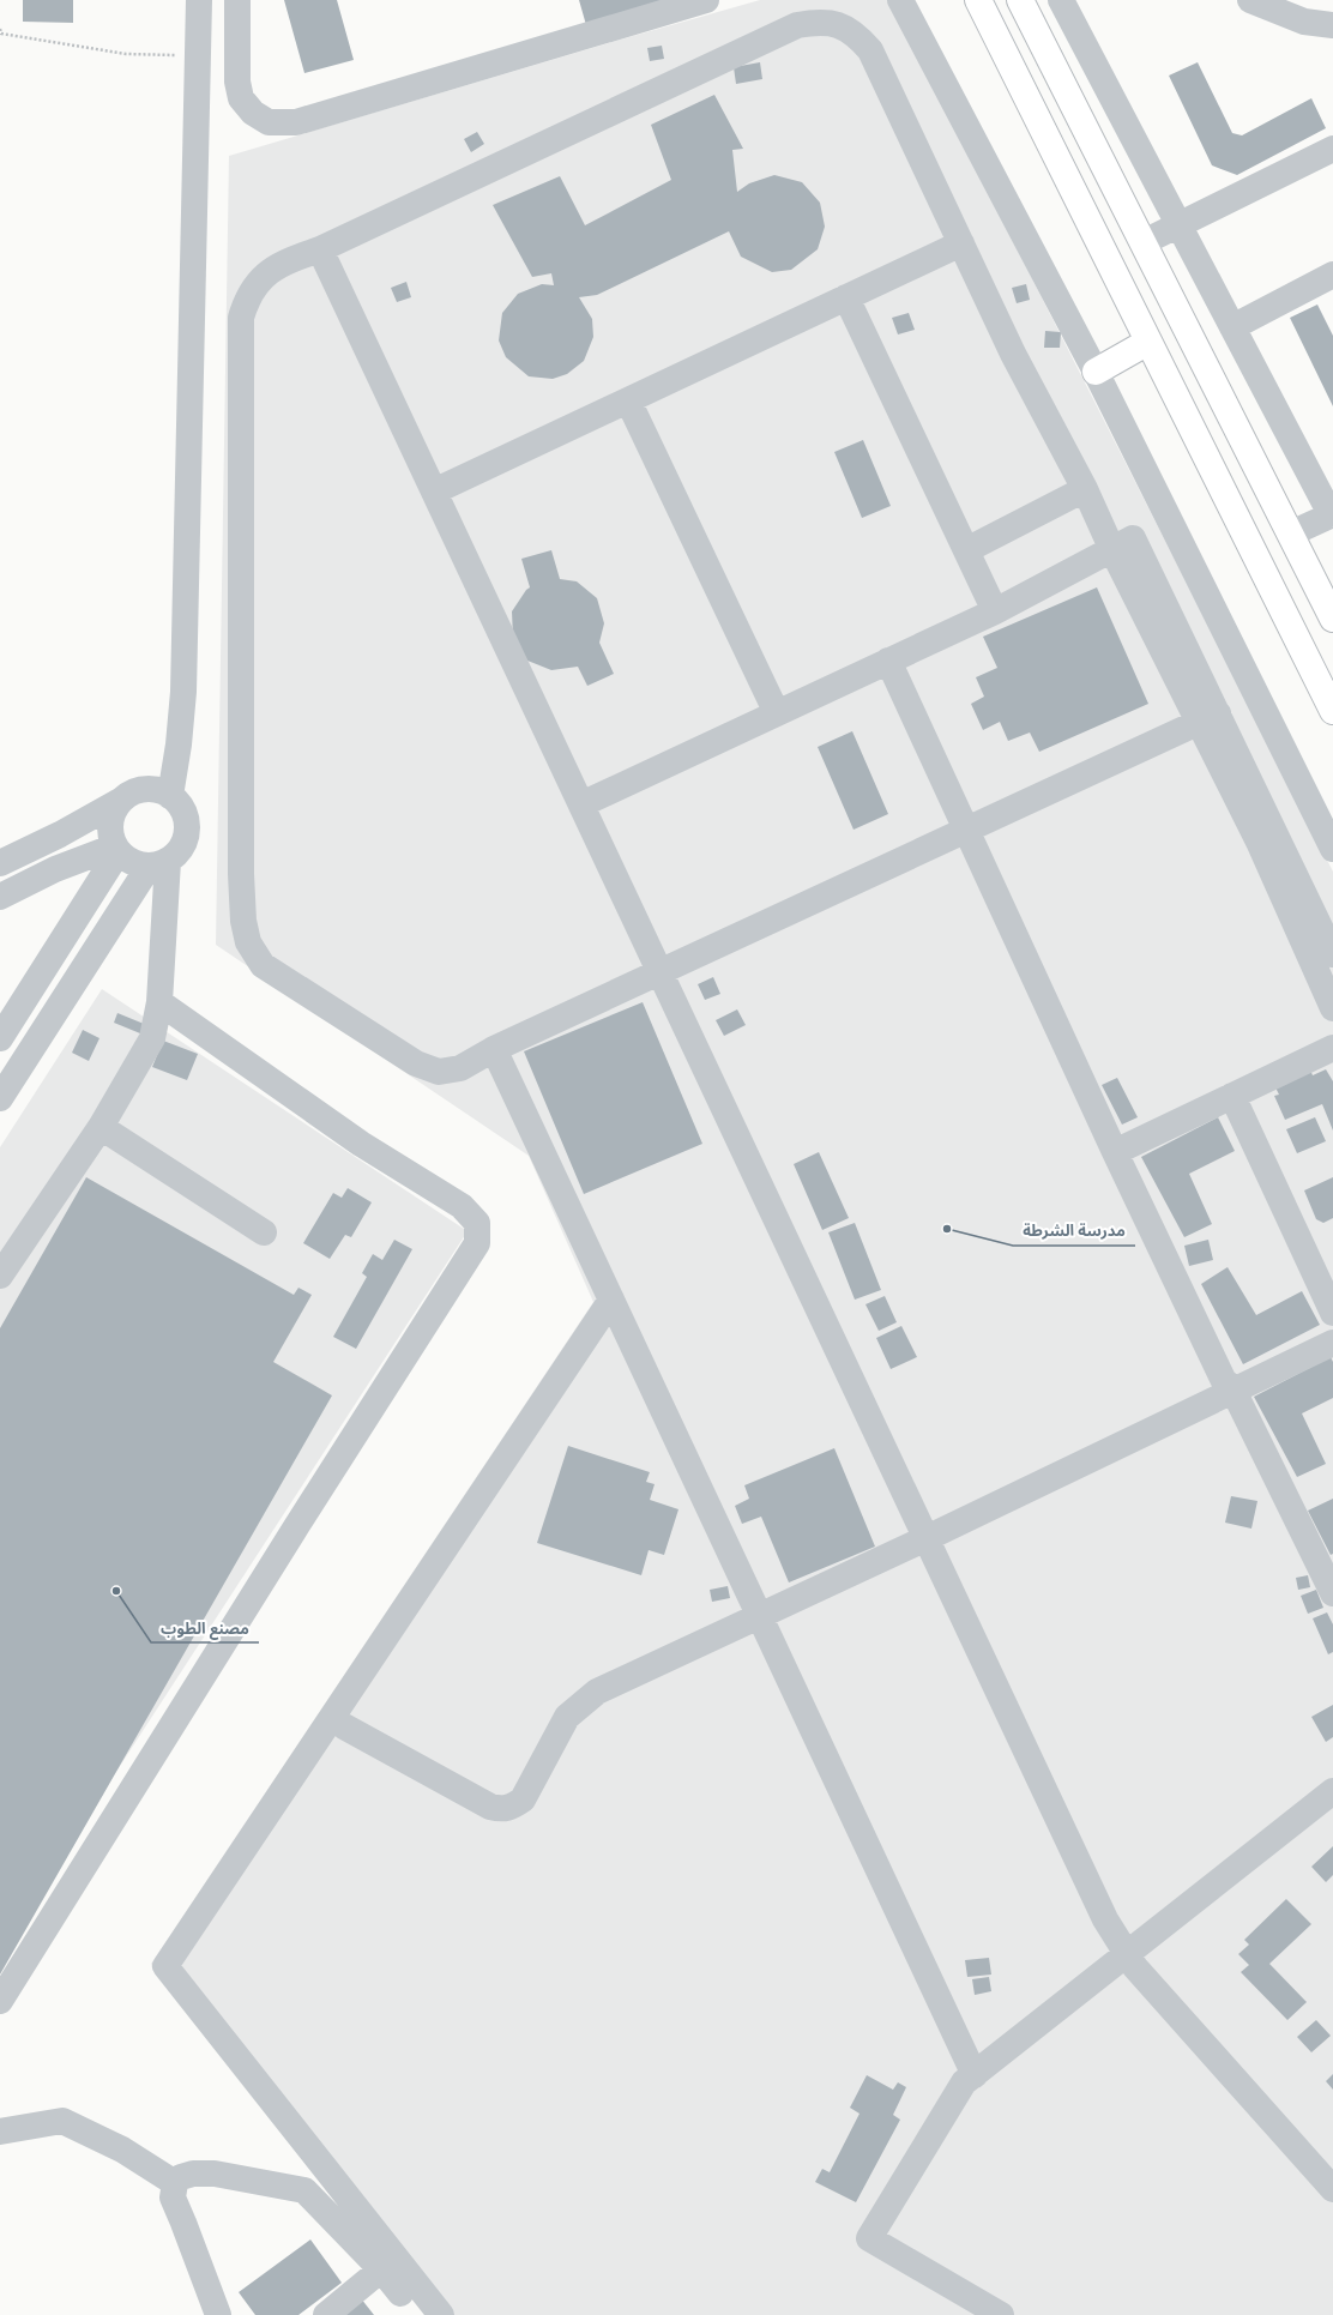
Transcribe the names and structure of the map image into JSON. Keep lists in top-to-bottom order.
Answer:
{
  "places": ["مدرسة الشرطة", "مصنع الطوب"]
}
